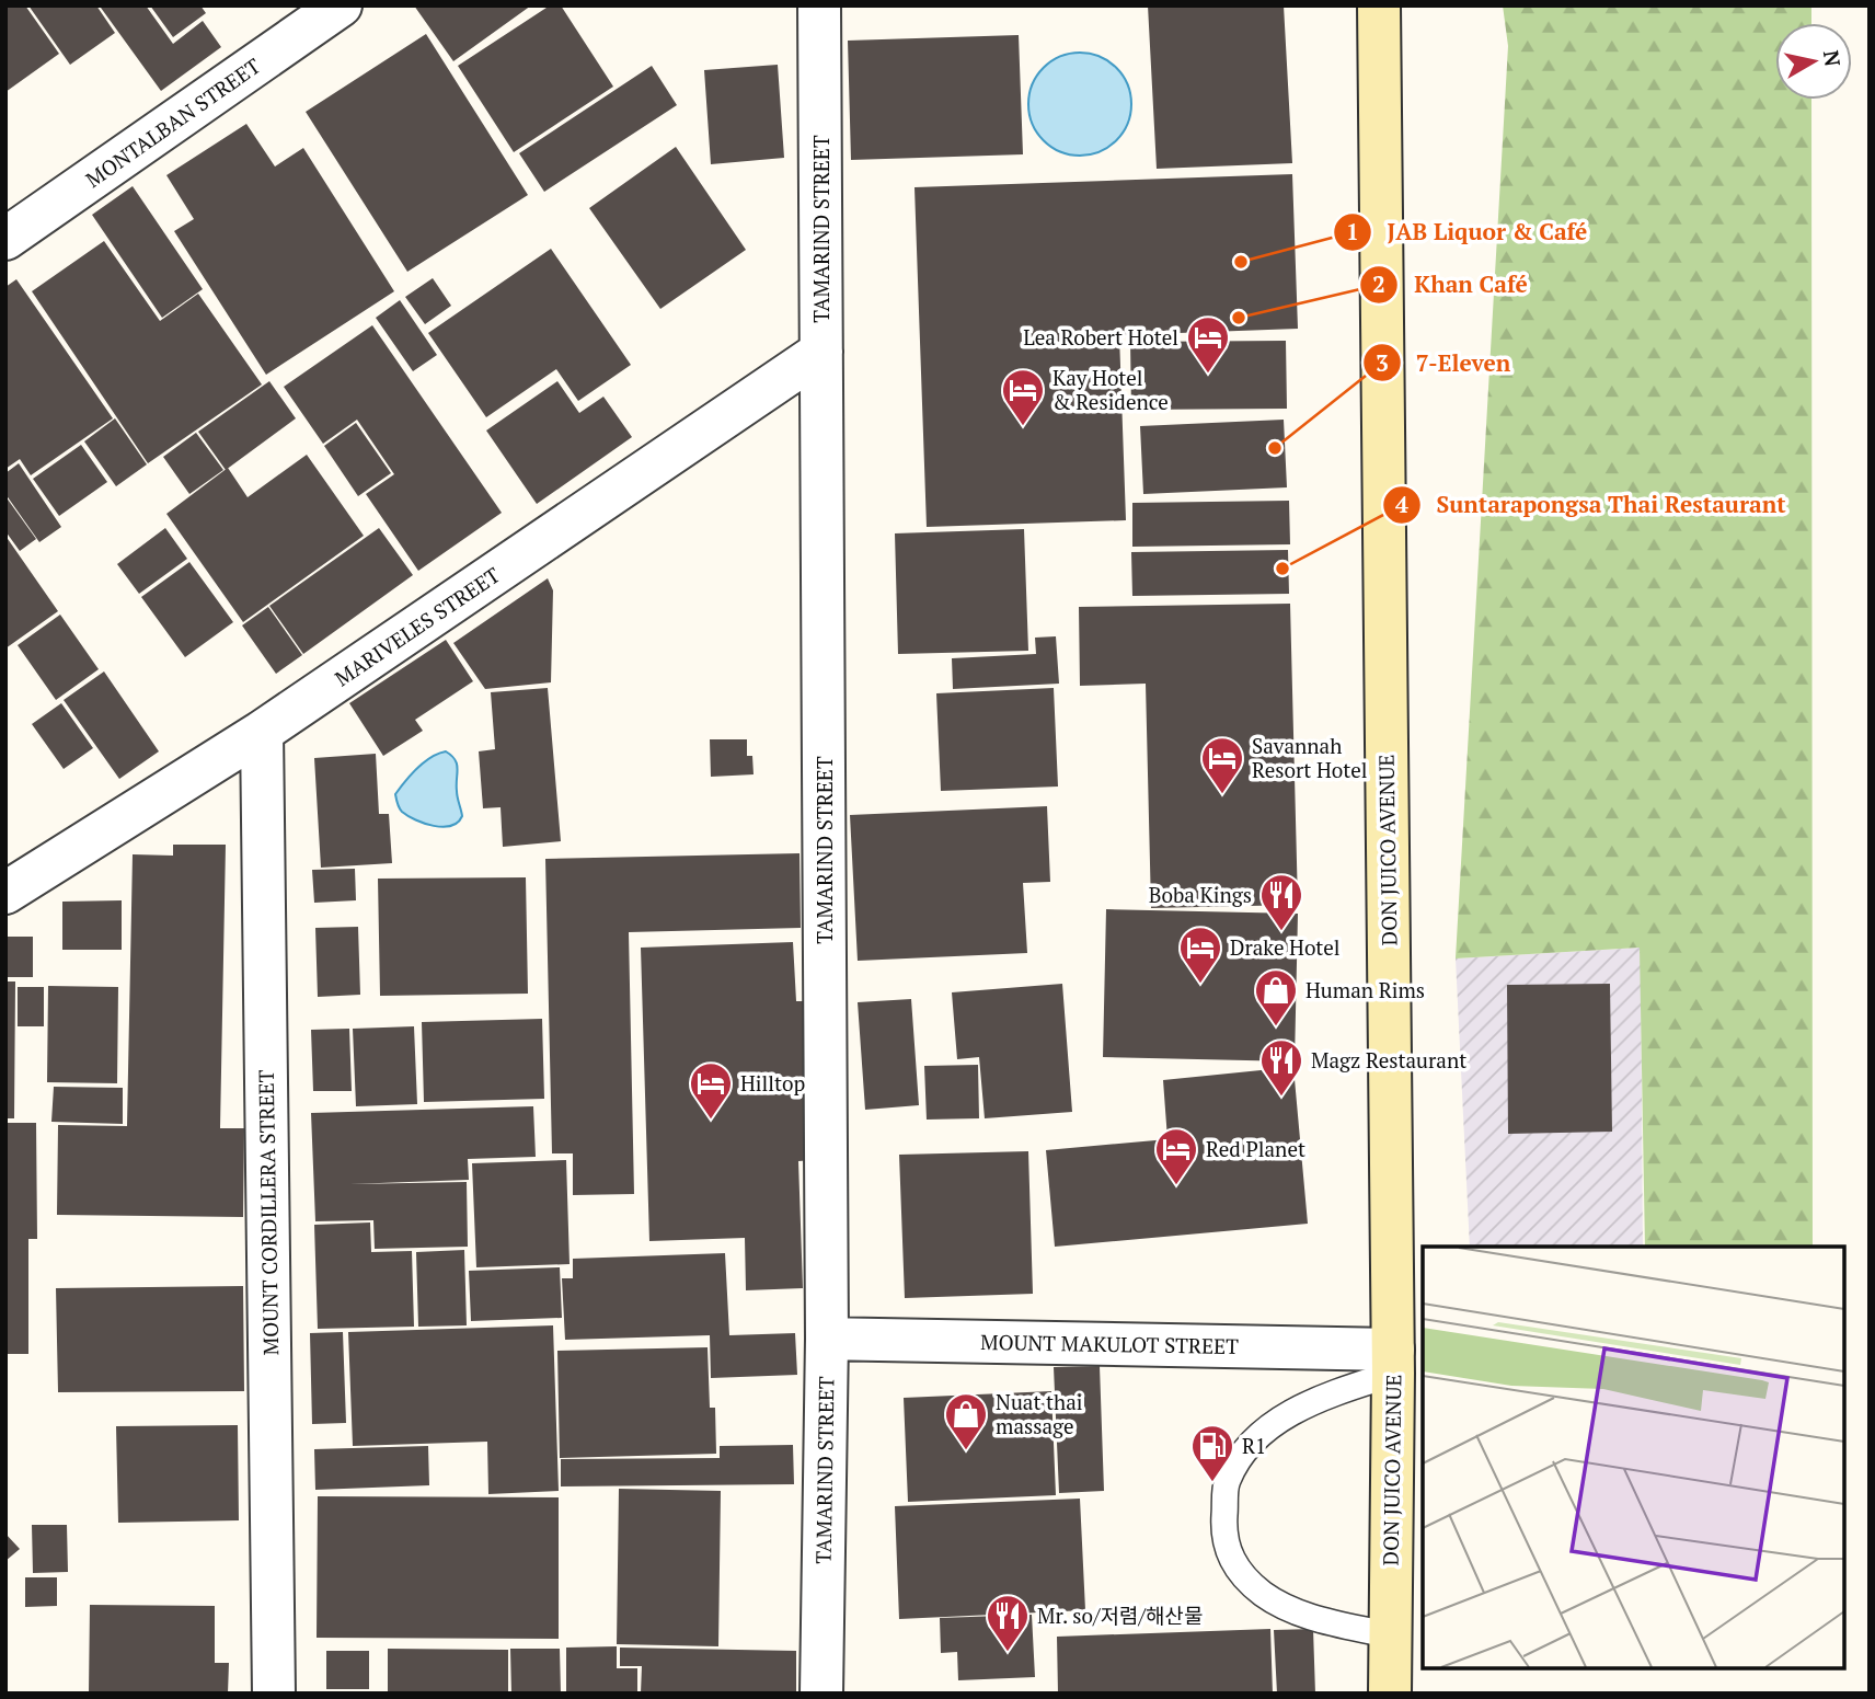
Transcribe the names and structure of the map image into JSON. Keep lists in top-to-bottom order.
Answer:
{
  "streets": {
    "main road": ["DON JUICO AVENUE"],
    "street": [
      "MONTALBAN STREET",
      "TAMARIND STREET",
      "MARIVELES STREET",
      "MOUNT CORDILLERA STREET",
      "MOUNT MAKULOT STREET"
    ]
  },
  "crossings": [
    ["TAMARIND STREET", "MARIVELES STREET"],
    ["TAMARIND STREET", "MOUNT MAKULOT STREET"],
    ["MARIVELES STREET", "MOUNT CORDILLERA STREET"],
    ["DON JUICO AVENUE", "MOUNT MAKULOT STREET"]
  ],
  "places": {
    "other": [
      "JAB Liquor & Café",
      "Khan Café",
      "7-Eleven",
      "Suntarapongsa Thai Restaurant"
    ],
    "hotel": [
      "Lea Robert Hotel",
      "Kay Hotel & Residence",
      "Savannah Resort Hotel",
      "Drake Hotel",
      "Hilltop",
      "Red Planet"
    ],
    "restaurant": ["Boba Kings", "Magz Restaurant", "Mr. so/저렴/해산물"],
    "shop": ["Human Rims", "Nuat thai massage"],
    "fuel station": ["R1"]
  },
  "north": "right"
}
